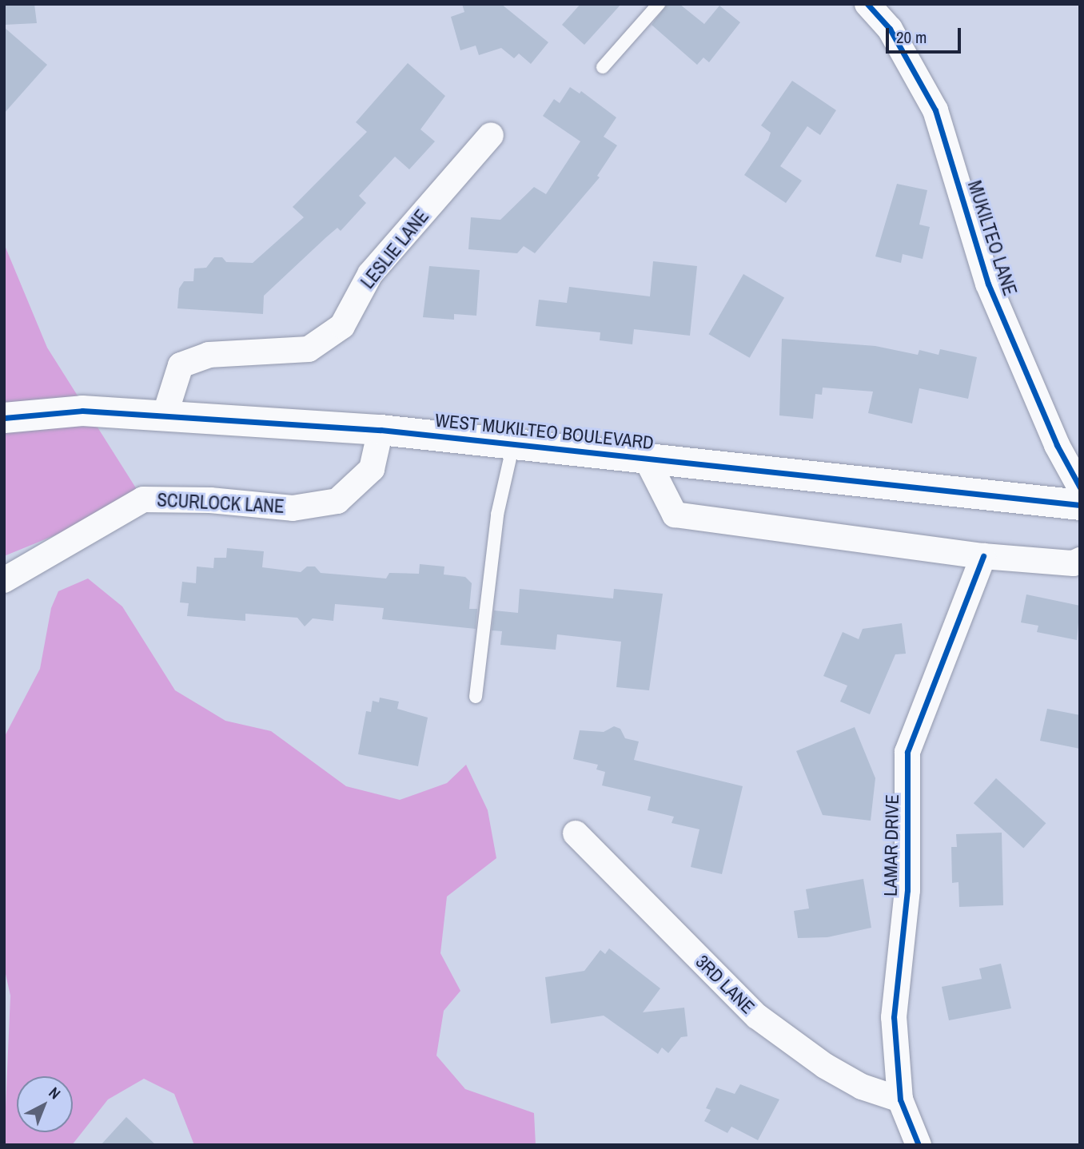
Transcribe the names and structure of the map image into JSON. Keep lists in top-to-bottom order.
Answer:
{
  "streets": {
    "main road": ["WEST MUKILTEO BOULEVARD"],
    "street": [
      "MUKILTEO LANE",
      "LESLIE LANE",
      "SCURLOCK LANE",
      "LAMAR DRIVE",
      "3RD LANE"
    ]
  },
  "crossings": [
    ["LESLIE LANE", "WEST MUKILTEO BOULEVARD"],
    ["WEST MUKILTEO BOULEVARD", "SCURLOCK LANE"],
    ["LAMAR DRIVE", "3RD LANE"]
  ],
  "scale_bar": "20 m",
  "north": "top right"
}
